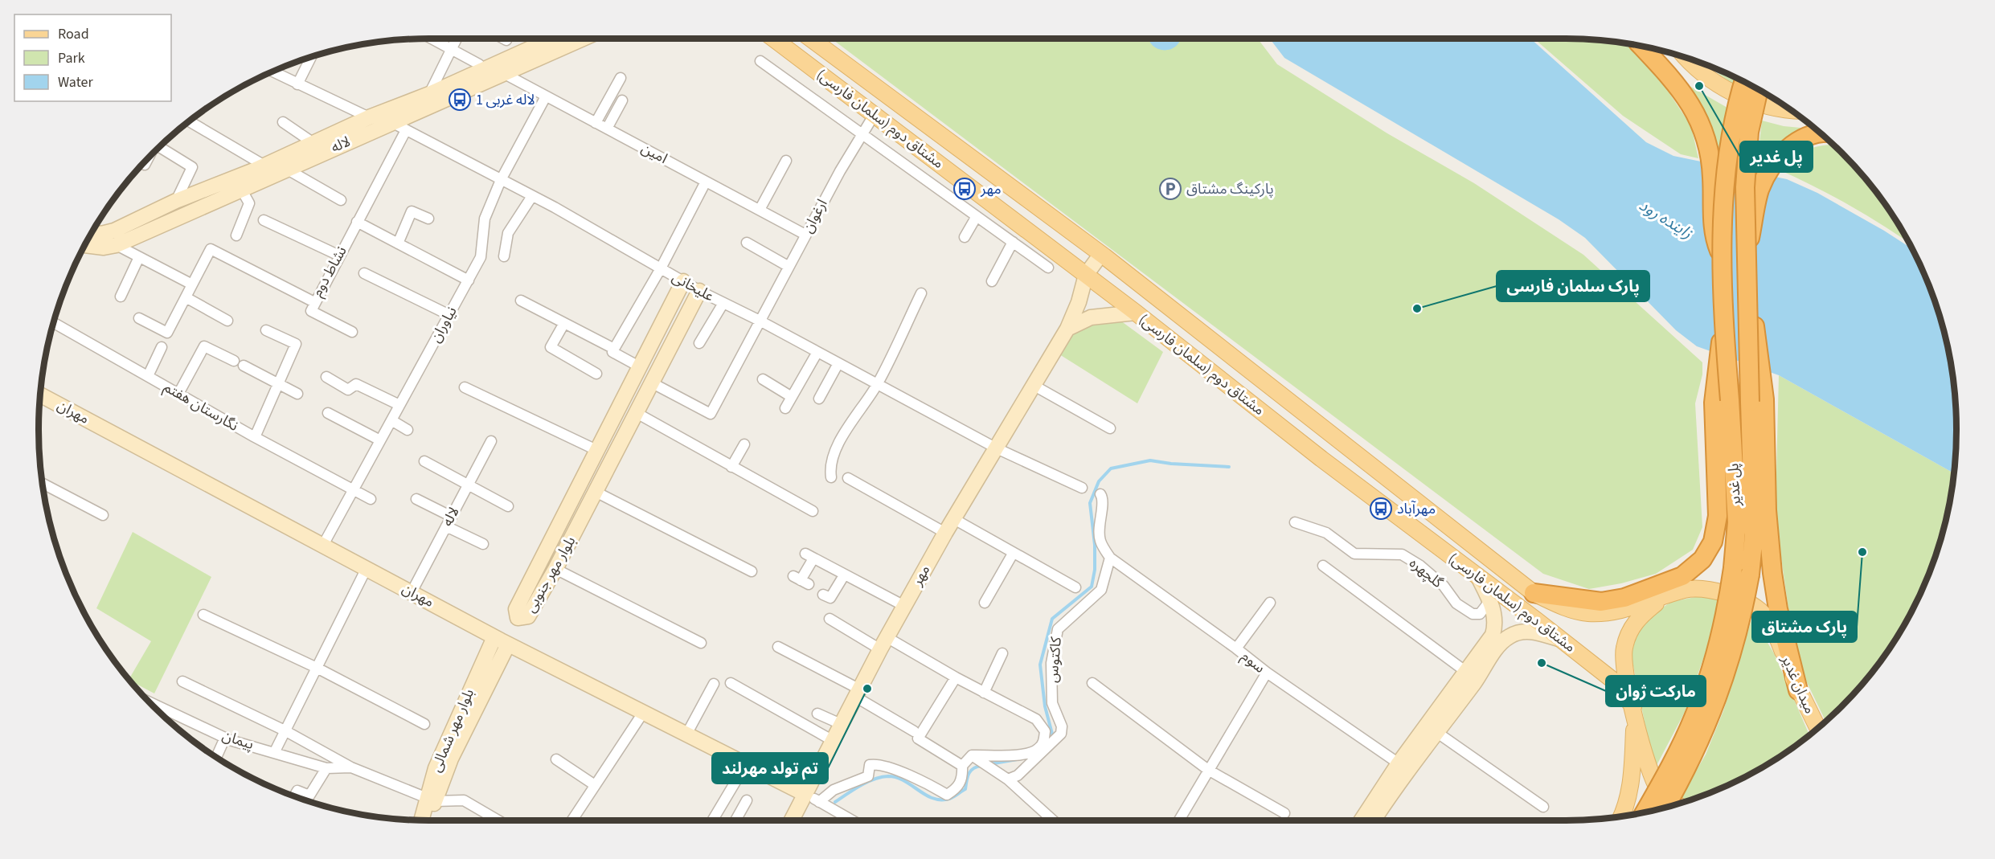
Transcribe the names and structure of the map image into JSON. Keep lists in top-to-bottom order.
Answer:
{
  "streets": {
    "highway": ["پل غدیر"],
    "main road": [
      "مشتاق دوم (سلمان فارسی)",
      "لاله",
      "مهران",
      "بلوار مهر جنوبی",
      "مهر",
      "میدان غدیر",
      "بلوار مهر شمالی"
    ],
    "street": [
      "امین",
      "ارغوان",
      "نشاط دوم",
      "علیخانی",
      "نیاوران",
      "نگارستان هفتم",
      "گلچهره",
      "کاکتوس",
      "سوم",
      "پیمان"
    ]
  },
  "crossings": [
    ["مشتاق دوم (سلمان فارسی)", "ارغوان"],
    ["مشتاق دوم (سلمان فارسی)", "مهر"],
    ["مشتاق دوم (سلمان فارسی)", "میدان غدیر"],
    ["لاله", "امین"],
    ["لاله", "علیخانی"],
    ["لاله", "مهران"],
    ["امین", "ارغوان"],
    ["امین", "نیاوران"],
    ["ارغوان", "علیخانی"],
    ["ارغوان", "بلوار مهر جنوبی"],
    ["نشاط دوم", "علیخانی"],
    ["علیخانی", "نیاوران"],
    ["علیخانی", "بلوار مهر جنوبی"],
    ["علیخانی", "مهر"],
    ["نیاوران", "نگارستان هفتم"],
    ["نیاوران", "مهران"],
    ["مهران", "مهر"],
    ["مهران", "بلوار مهر شمالی"],
    ["کاکتوس", "سوم"]
  ],
  "water": ["زاینده رود"],
  "places": {
    "other": [
      "پل غدیر",
      "پارک سلمان فارسی",
      "پارک مشتاق",
      "مارکت ژوان",
      "تم تولد مهرلند"
    ],
    "bus stop": ["لاله غربی 1", "مهر", "مهرآباد"],
    "parking": ["پارکینگ مشتاق"]
  },
  "legend": ["Road", "Park", "Water"]
}
